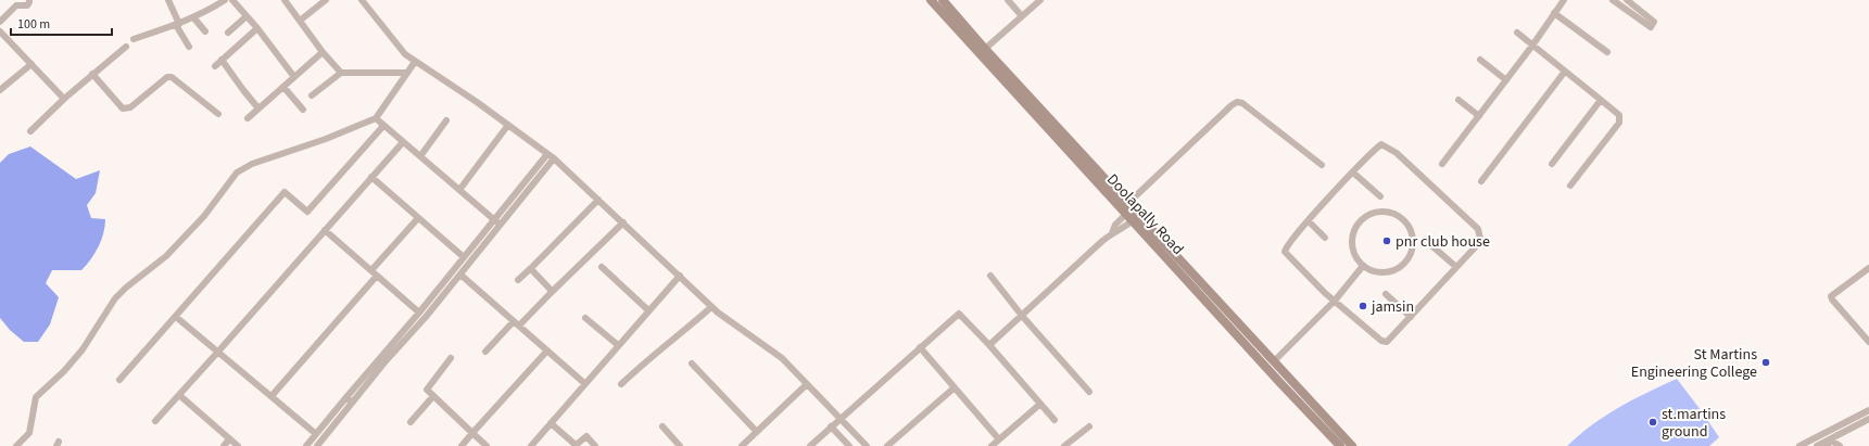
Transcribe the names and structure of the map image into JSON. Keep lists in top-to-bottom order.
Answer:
{
  "streets": {
    "main road": ["Doolapally Road"]
  },
  "places": [
    "pnr club house",
    "jamsin",
    "St Martins Engineering College",
    "st.martins ground"
  ],
  "scale_bar": "100 m"
}
